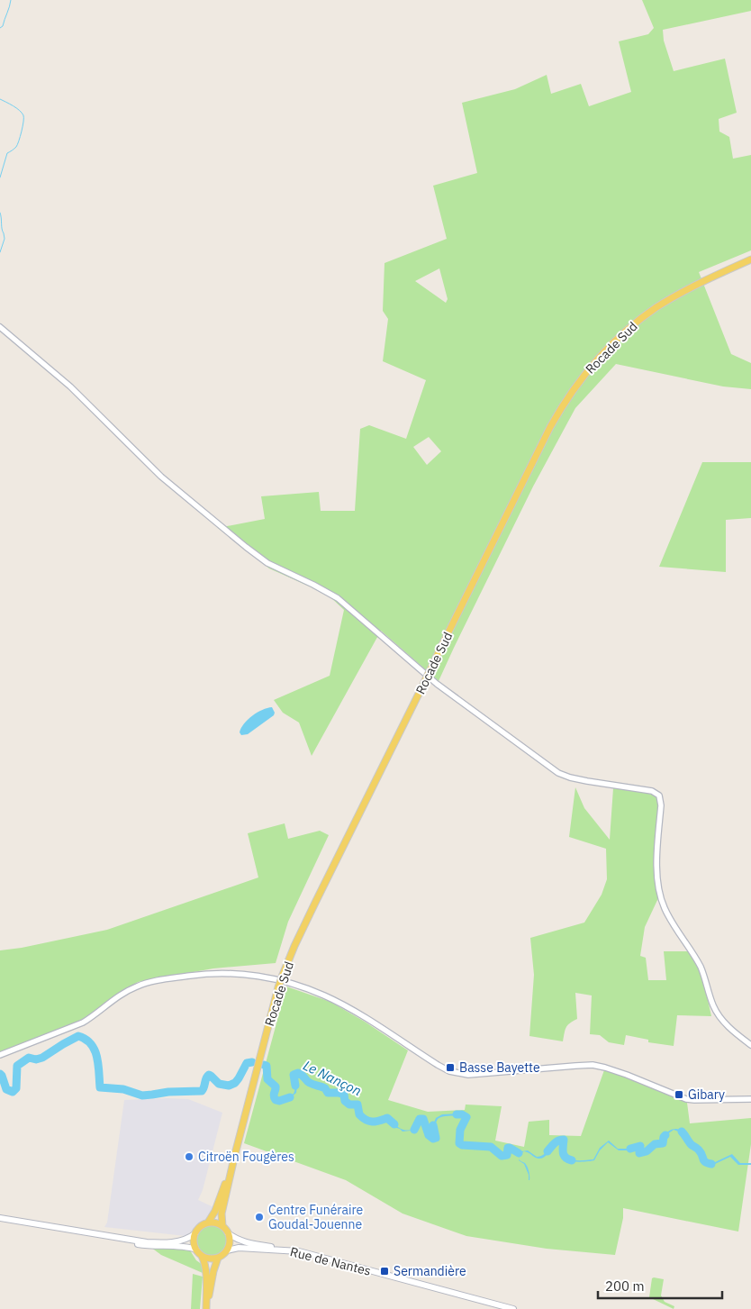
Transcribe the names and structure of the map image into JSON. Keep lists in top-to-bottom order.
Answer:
{
  "streets": {
    "main road": ["Rocade Sud", "Rue de Nantes"]
  },
  "crossings": [
    ["Rocade Sud", "Rue de Nantes"]
  ],
  "water": ["Le Nançon"],
  "places": {
    "transit": ["Basse Bayette", "Gibary", "Sermandière"],
    "other": ["Citroën Fougères", "Centre Funéraire Goudal-Jouenne"]
  },
  "scale_bar": "200 m"
}
